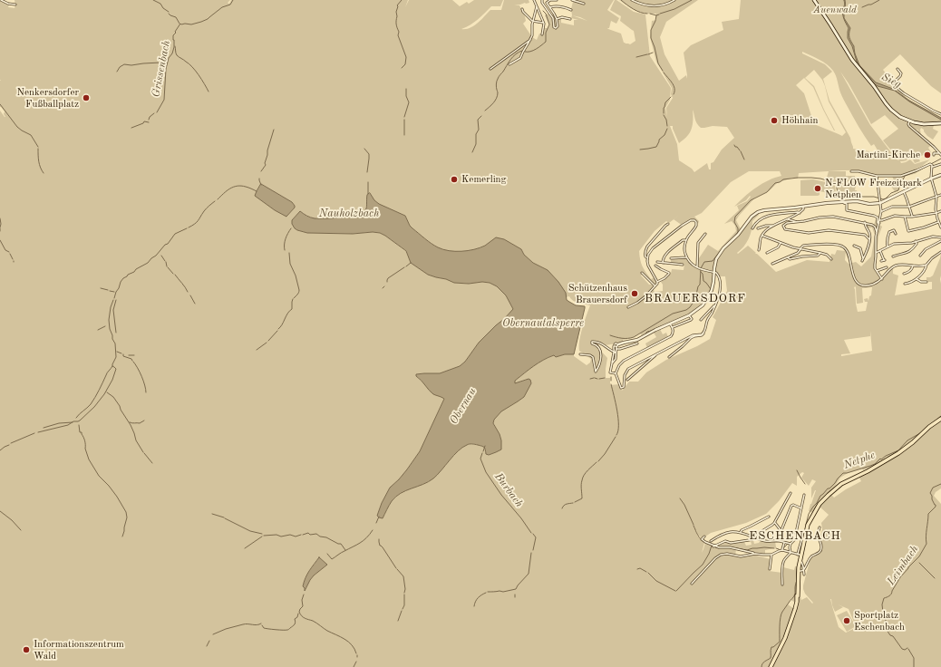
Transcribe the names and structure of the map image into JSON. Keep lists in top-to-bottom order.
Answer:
{
  "districts": ["BRAUERSDORF", "ESCHENBACH"],
  "water": [
    "Grissenbach",
    "Sieg",
    "Nauholzbach",
    "Obernautalsperre",
    "Obernau",
    "Netphe",
    "Burbach",
    "Leimbach"
  ],
  "parks": ["Auenwald"],
  "places": [
    "Nenkersdorfer Fußballplatz",
    "Höhhain",
    "Martini-Kirche",
    "Kemerling",
    "N-FLOW Freizeitpark Netphen",
    "Schützenhaus Brauersdorf",
    "Sportplatz Eschenbach",
    "Informationszentrum Wald"
  ]
}
